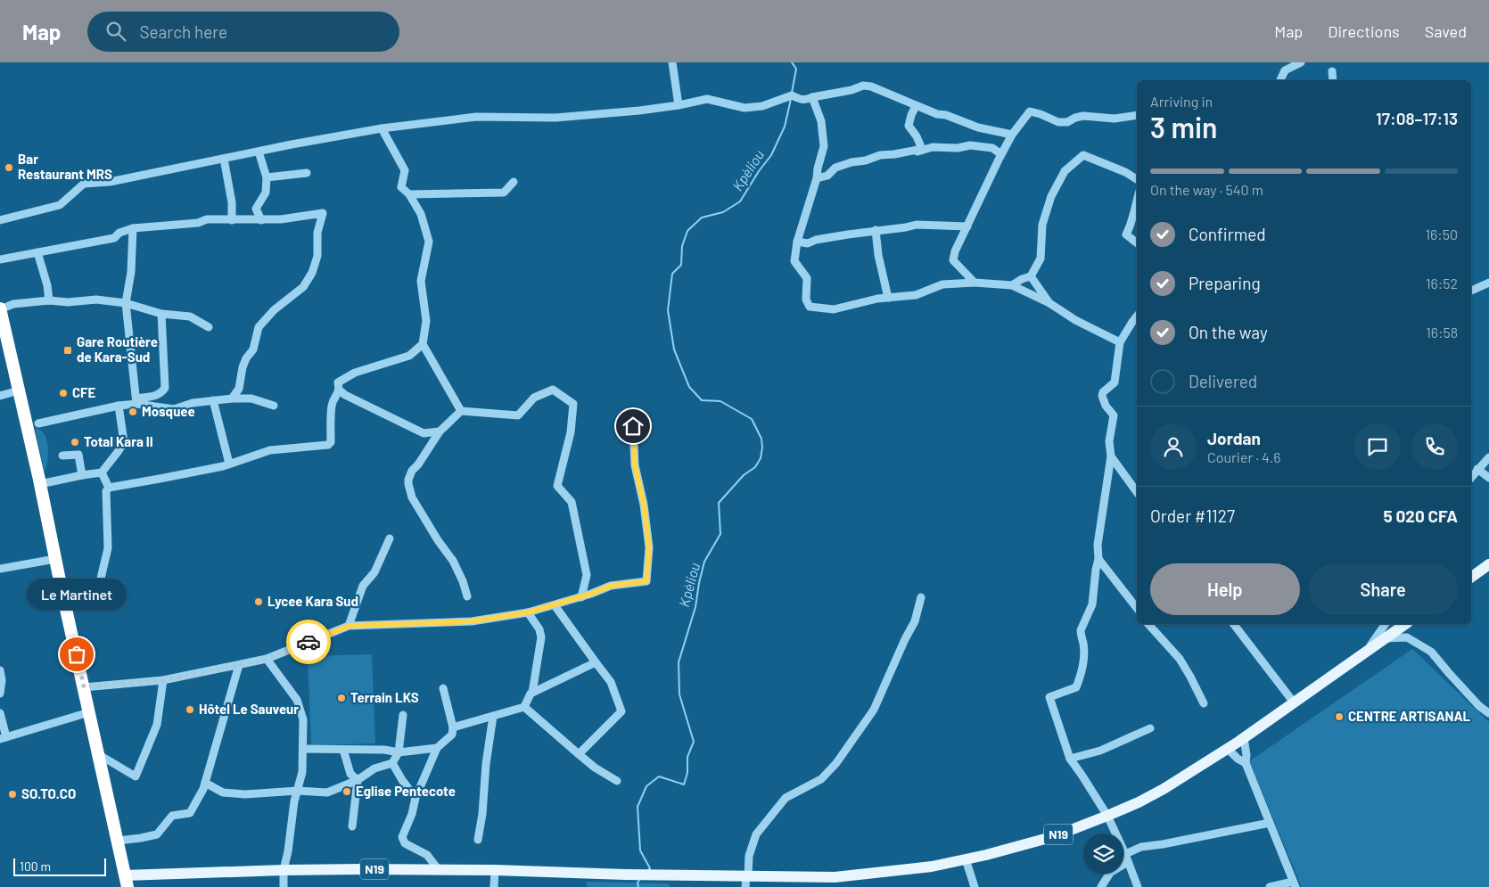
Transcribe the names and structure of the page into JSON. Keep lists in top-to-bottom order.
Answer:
{
  "streets": {
    "main road": ["N19"]
  },
  "water": ["Kpèliou"],
  "places": {
    "other": [
      "Bar Restaurant MRS",
      "CFE",
      "Mosquee",
      "Total Kara II",
      "Lycee Kara Sud",
      "Le Martinet",
      "Terrain LKS",
      "Hôtel Le Sauveur",
      "CENTRE ARTISANAL",
      "Eglise Pentecote",
      "SO.TO.CO"
    ],
    "transit": ["Gare Routière de Kara-Sud"]
  },
  "scale_bar": "100 m",
  "page": {
    "header": "Map",
    "search": "Search here",
    "nav": ["Map", "Directions", "Saved"],
    "heading": ["3 min", "Arriving in", "17:08–17:13"],
    "panel": [
      "Jordan",
      "Courier · 4.6",
      "Order #1127",
      "5 020 CFA"
    ],
    "bar": "On the way · 540 m",
    "list": [
      ["Confirmed", "16:50"],
      ["Preparing", "16:52"],
      ["On the way", "16:58"],
      "Delivered"
    ],
    "buttons": ["Help", "Share"],
    "bubble": "Le Martinet",
    "scale": "100 m"
  }
}
